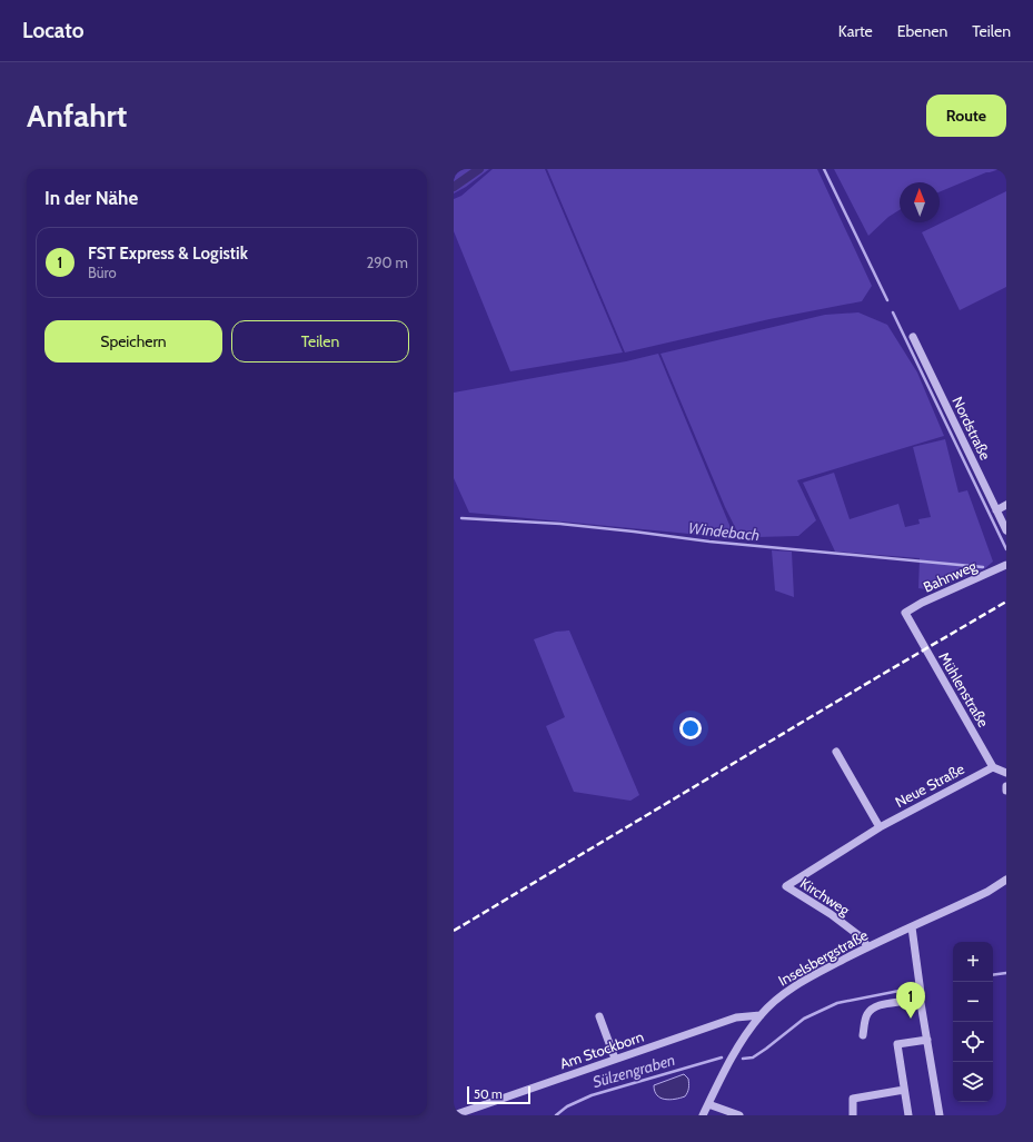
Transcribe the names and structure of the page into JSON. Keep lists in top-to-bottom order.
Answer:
{
  "streets": {
    "street": [
      "Nordstraße",
      "Bahnweg",
      "Mühlenstraße",
      "Neue Straße",
      "Kirchweg",
      "Inselsbergstraße",
      "Am Stockborn"
    ]
  },
  "crossings": [
    ["Bahnweg", "Mühlenstraße"],
    ["Mühlenstraße", "Neue Straße"],
    ["Neue Straße", "Kirchweg"],
    ["Kirchweg", "Inselsbergstraße"],
    ["Inselsbergstraße", "Am Stockborn"]
  ],
  "water": ["Windebach", "Sülzengraben"],
  "scale_bar": "50 m",
  "north": "top",
  "page": {
    "header": "Locato",
    "nav": ["Karte", "Ebenen", "Teilen"],
    "buttons": [
      "Route",
      ["Speichern", "Teilen"]
    ],
    "title": "Anfahrt",
    "heading": "In der Nähe",
    "list": [
      {
        "mark": "1",
        "name": "FST Express & Logistik",
        "note": "Büro",
        "value": "290 m"
      }
    ],
    "map_buttons": ["+", "−"],
    "pins": "1",
    "scale": "50 m"
  }
}
